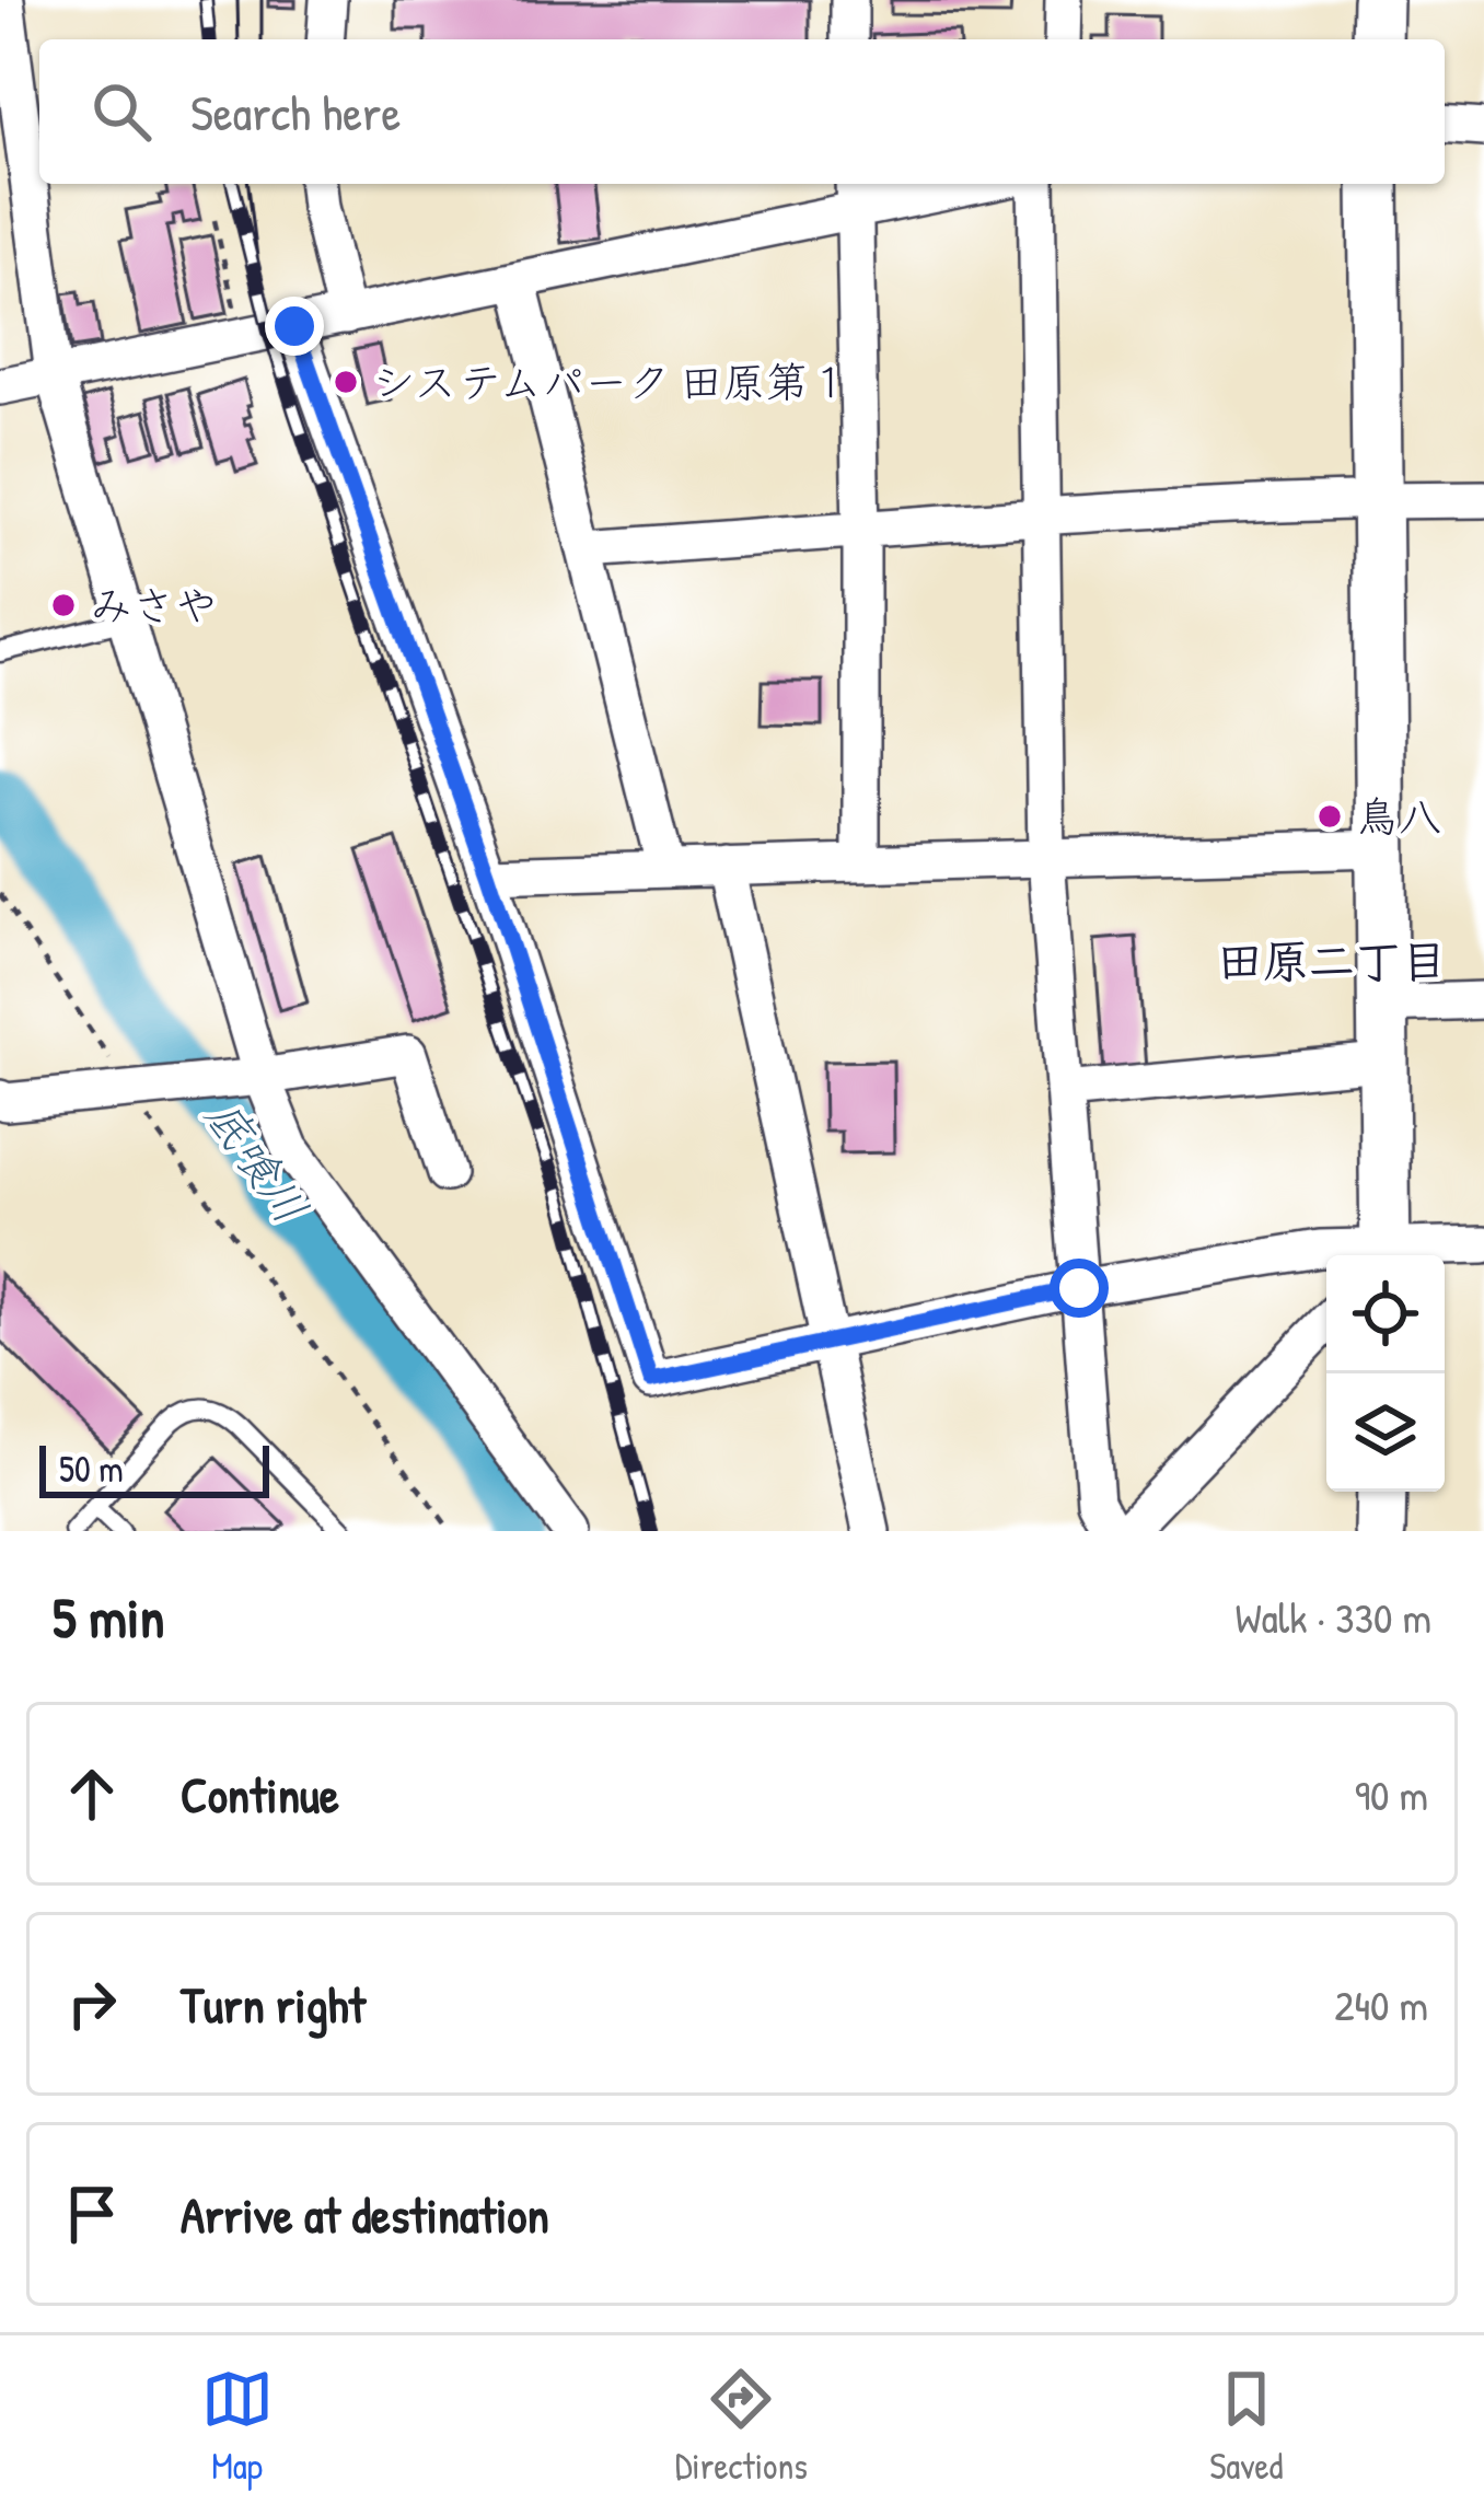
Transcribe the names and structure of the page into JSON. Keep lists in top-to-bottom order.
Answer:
{
  "districts": ["田原二丁目"],
  "water": ["底喰川"],
  "places": ["システムパーク 田原第１", "みさや", "鳥八"],
  "scale_bar": "50 m",
  "page": {
    "search": "Search here",
    "scale": "50 m",
    "heading": ["5 min", "Walk · 330 m"],
    "list": [
      ["Continue", "90 m"],
      ["Turn right", "240 m"],
      "Arrive at destination"
    ],
    "nav": ["Map", "Directions", "Saved"]
  }
}
